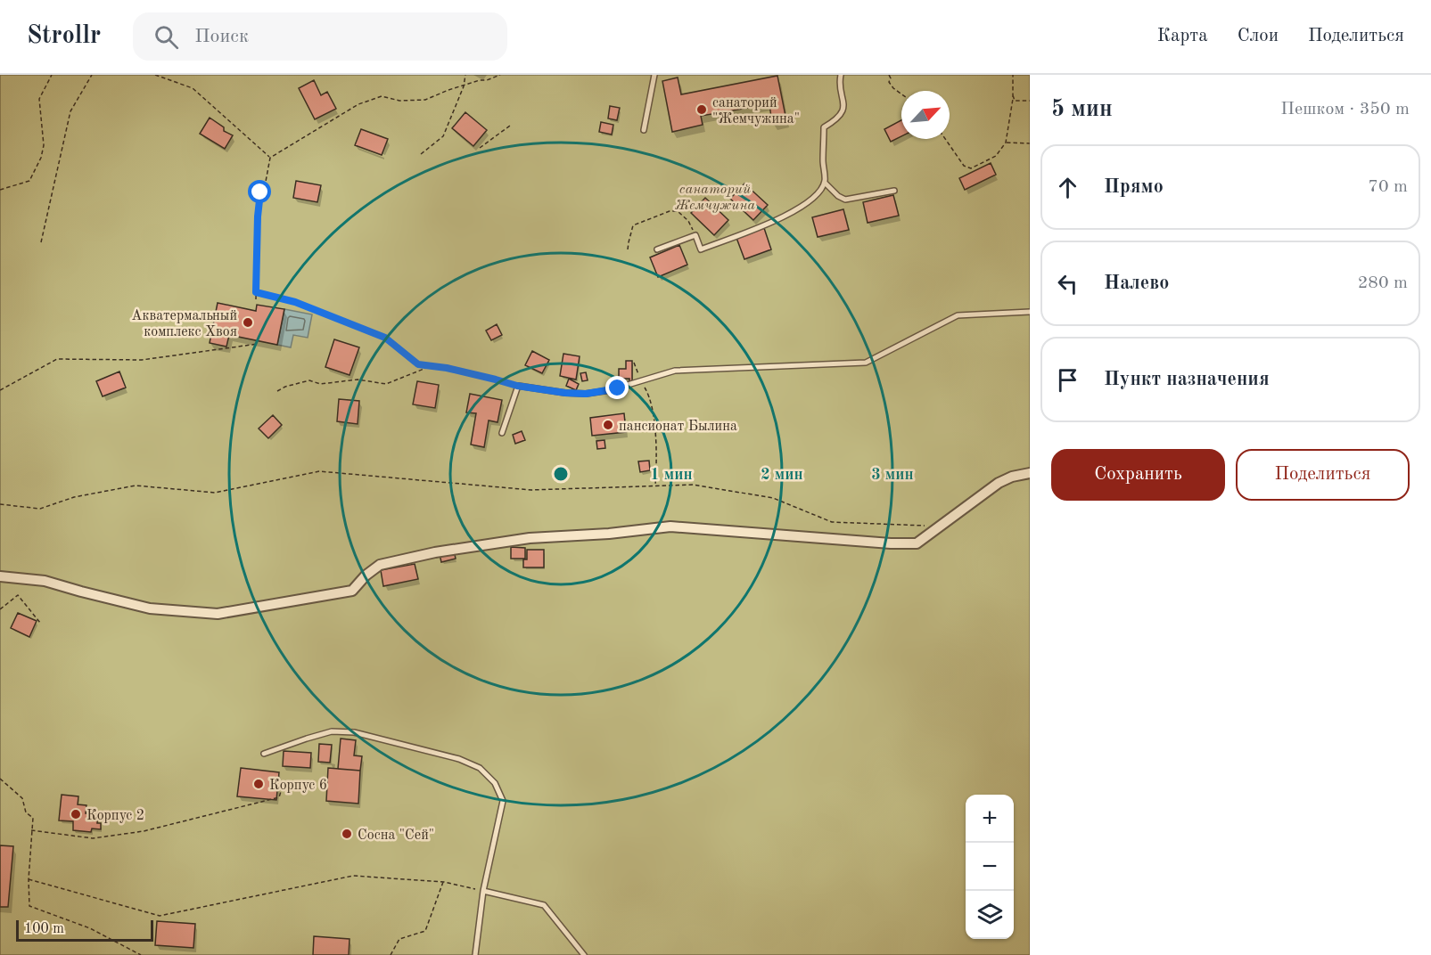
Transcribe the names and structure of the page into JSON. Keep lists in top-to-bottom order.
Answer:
{
  "parks": ["санаторий Жемчужина"],
  "places": [
    "санаторий \"Жемчужина\"",
    "Акватермальный комплекс Хвоя",
    "пансионат Былина",
    "Корпус 6",
    "Корпус 2",
    "Сосна \"Сей\""
  ],
  "scale_bar": "100 m",
  "north": "top right",
  "page": {
    "header": "Strollr",
    "search": "Поиск",
    "nav": ["Карта", "Слои", "Поделиться"],
    "heading": ["5 мин", "Пешком · 350 m"],
    "list": [
      ["Прямо", "70 m"],
      ["Налево", "280 m"],
      "Пункт назначения"
    ],
    "buttons": ["Сохранить", "Поделиться"],
    "map_buttons": ["+", "−"],
    "scale": "100 m"
  },
  "rings": ["1 мин", "2 мин", "3 мин"]
}
